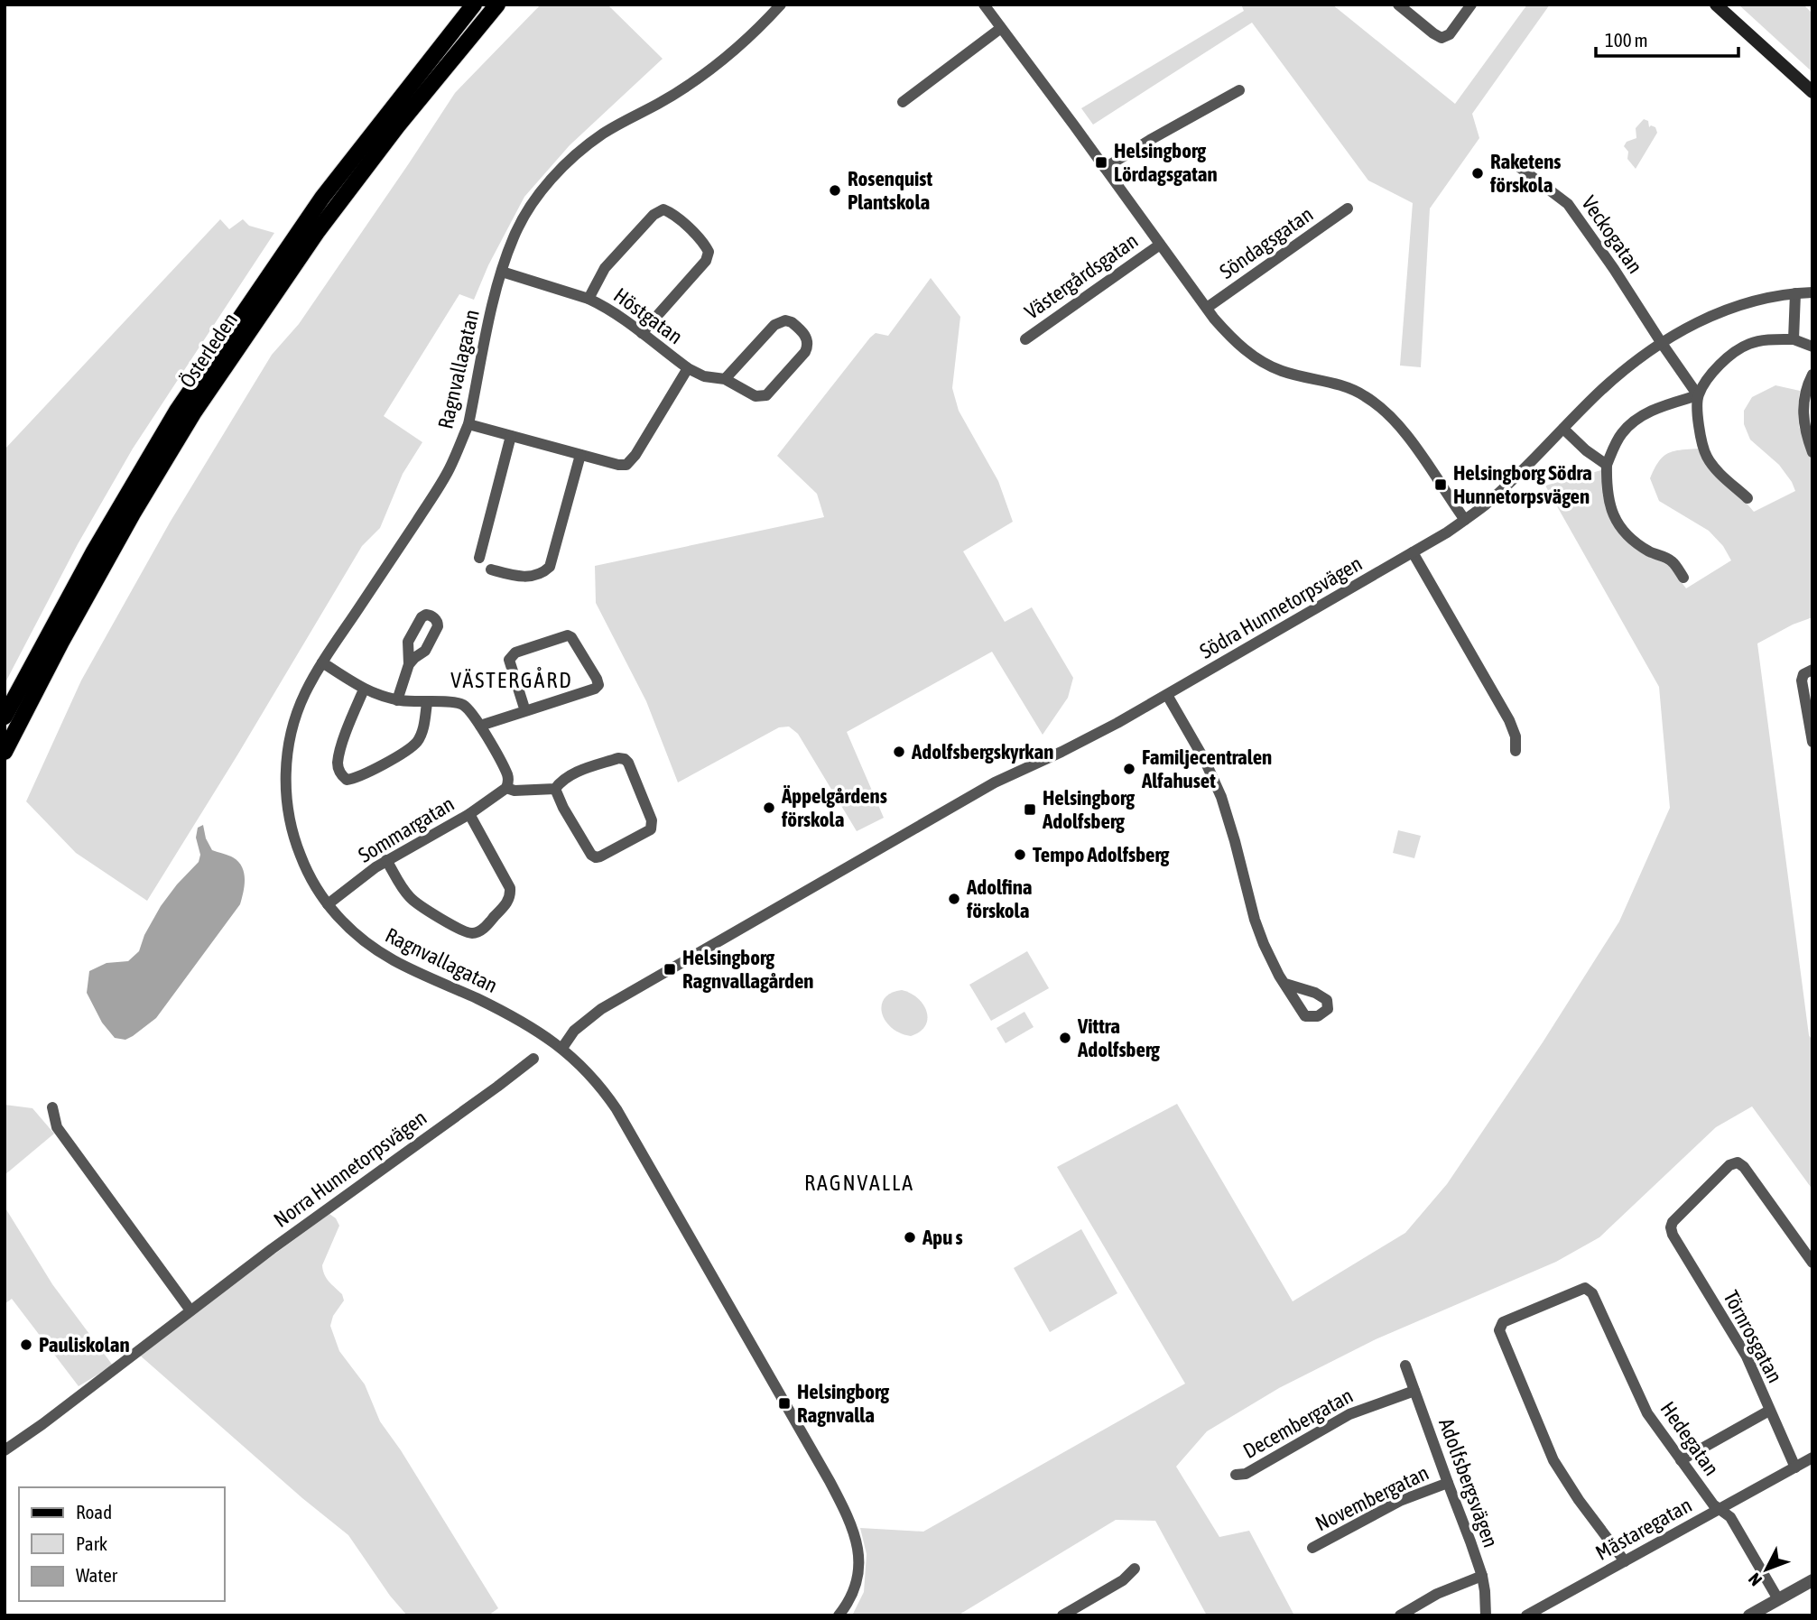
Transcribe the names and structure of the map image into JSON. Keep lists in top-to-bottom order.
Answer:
{
  "streets": {
    "main road": ["Österleden"],
    "street": [
      "Veckogatan",
      "Söndagsgatan",
      "Västergårdsgatan",
      "Höstgatan",
      "Ragnvallagatan",
      "Södra Hunnetorpsvägen",
      "Sommargatan",
      "Norra Hunnetorpsvägen",
      "Törnrosgatan",
      "Decembergatan",
      "Hedegatan",
      "Adolfsbergsvägen",
      "Novembergatan",
      "Mästaregatan"
    ]
  },
  "crossings": [
    ["Veckogatan", "Södra Hunnetorpsvägen"],
    ["Söndagsgatan", "Västergårdsgatan"],
    ["Västergårdsgatan", "Södra Hunnetorpsvägen"],
    ["Höstgatan", "Ragnvallagatan"],
    ["Ragnvallagatan", "Södra Hunnetorpsvägen"],
    ["Ragnvallagatan", "Sommargatan"],
    ["Törnrosgatan", "Mästaregatan"],
    ["Decembergatan", "Adolfsbergsvägen"],
    ["Hedegatan", "Mästaregatan"],
    ["Adolfsbergsvägen", "Novembergatan"]
  ],
  "districts": ["VÄSTERGÅRD", "RAGNVALLA"],
  "places": {
    "transit": [
      "Helsingborg Lördagsgatan",
      "Helsingborg Södra Hunnetorpsvägen",
      "Helsingborg Adolfsberg",
      "Helsingborg Ragnvallagården",
      "Helsingborg Ragnvalla"
    ],
    "other": [
      "Raketens förskola",
      "Rosenquist Plantskola",
      "Adolfsbergskyrkan",
      "Familjecentralen Alfahuset",
      "Äppelgårdens förskola",
      "Tempo Adolfsberg",
      "Adolfina förskola",
      "Vittra Adolfsberg",
      "Apu s",
      "Pauliskolan"
    ]
  },
  "legend": ["Road", "Park", "Water"],
  "scale_bar": "100 m",
  "north": "bottom left"
}
